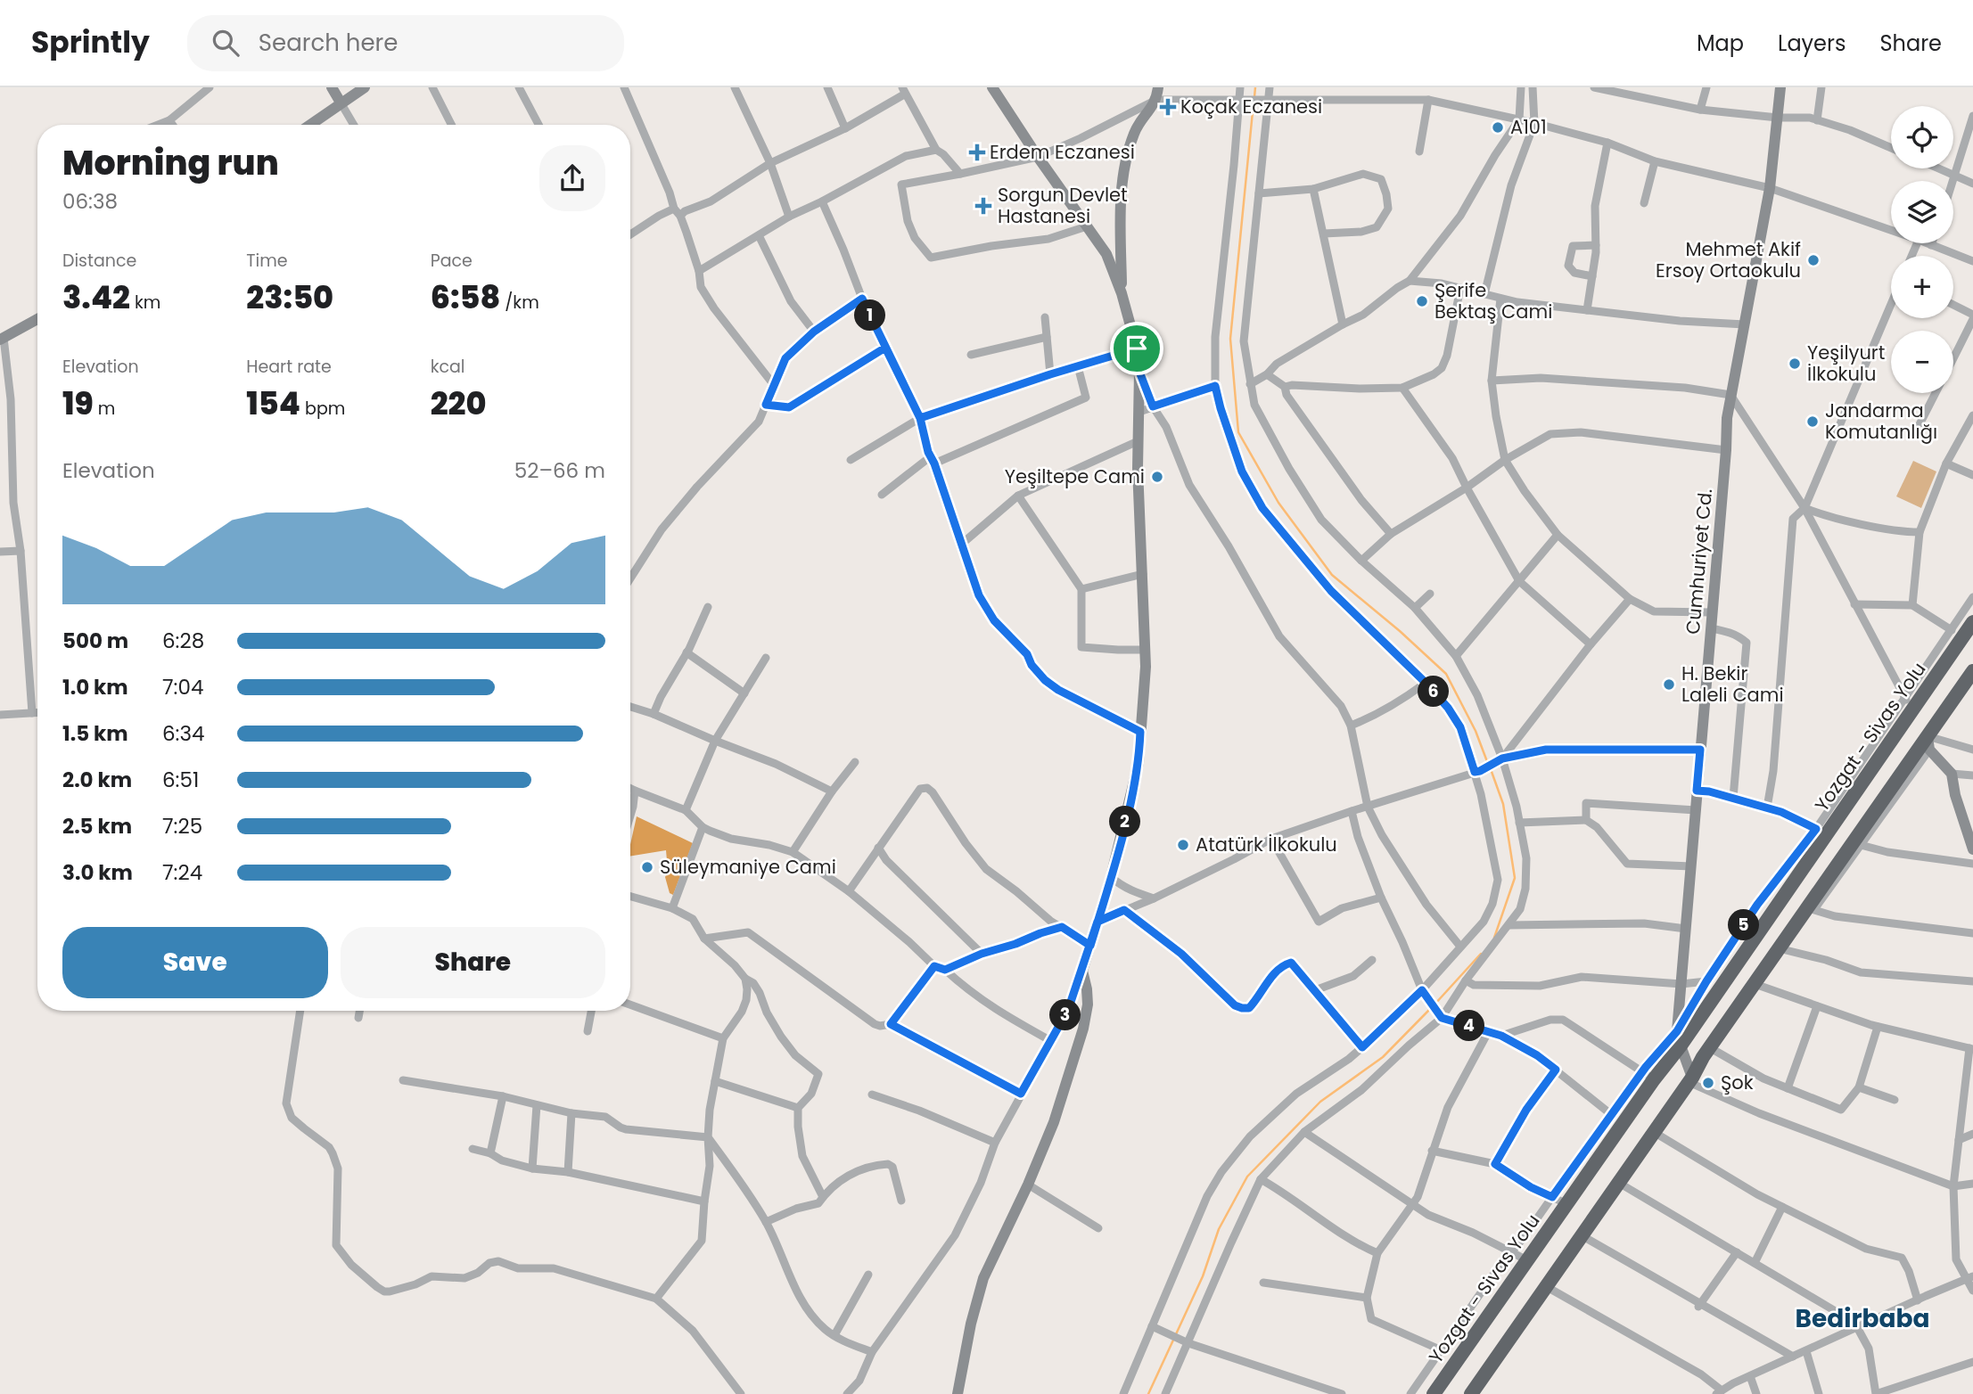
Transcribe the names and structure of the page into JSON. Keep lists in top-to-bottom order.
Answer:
{
  "streets": {
    "highway": ["Yozgat - Sivas Yolu"],
    "street": ["Cumhuriyet Cd."]
  },
  "crossings": [
    ["Cumhuriyet Cd.", "Yozgat - Sivas Yolu"]
  ],
  "districts": ["Bedirbaba"],
  "places": {
    "health": ["Koçak Eczanesi", "Erdem Eczanesi", "Sorgun Devlet Hastanesi"],
    "other": [
      "A101",
      "Mehmet Akif Ersoy Ortaokulu",
      "Şerife Bektaş Cami",
      "Yeşilyurt İlkokulu",
      "Jandarma Komutanlığı",
      "Yeşiltepe Cami",
      "H. Bekir Laleli Cami",
      "Atatürk İlkokulu",
      "Süleymaniye Cami",
      "Şok"
    ]
  },
  "page": {
    "header": "Sprintly",
    "search": "Search here",
    "nav": ["Map", "Layers", "Share"],
    "map_buttons": ["+", "−"],
    "heading": ["Morning run", "06:38"],
    "stats": [
      ["Distance", "3.42 km"],
      ["Time", "23:50"],
      ["Pace", "6:58 /km"],
      ["Elevation", "19 m"],
      ["Heart rate", "154 bpm"],
      ["kcal", "220"]
    ],
    "pins": [
      "1",
      "6",
      "2",
      "5",
      "3",
      "4"
    ],
    "chart": ["Elevation", "52–66 m"],
    "list": [
      {
        "name": "500 m",
        "note": "6:28"
      },
      {
        "name": "1.0 km",
        "note": "7:04"
      },
      {
        "name": "1.5 km",
        "note": "6:34"
      },
      {
        "name": "2.0 km",
        "note": "6:51"
      },
      {
        "name": "2.5 km",
        "note": "7:25"
      },
      {
        "name": "3.0 km",
        "note": "7:24"
      }
    ],
    "buttons": ["Save", "Share"]
  }
}
